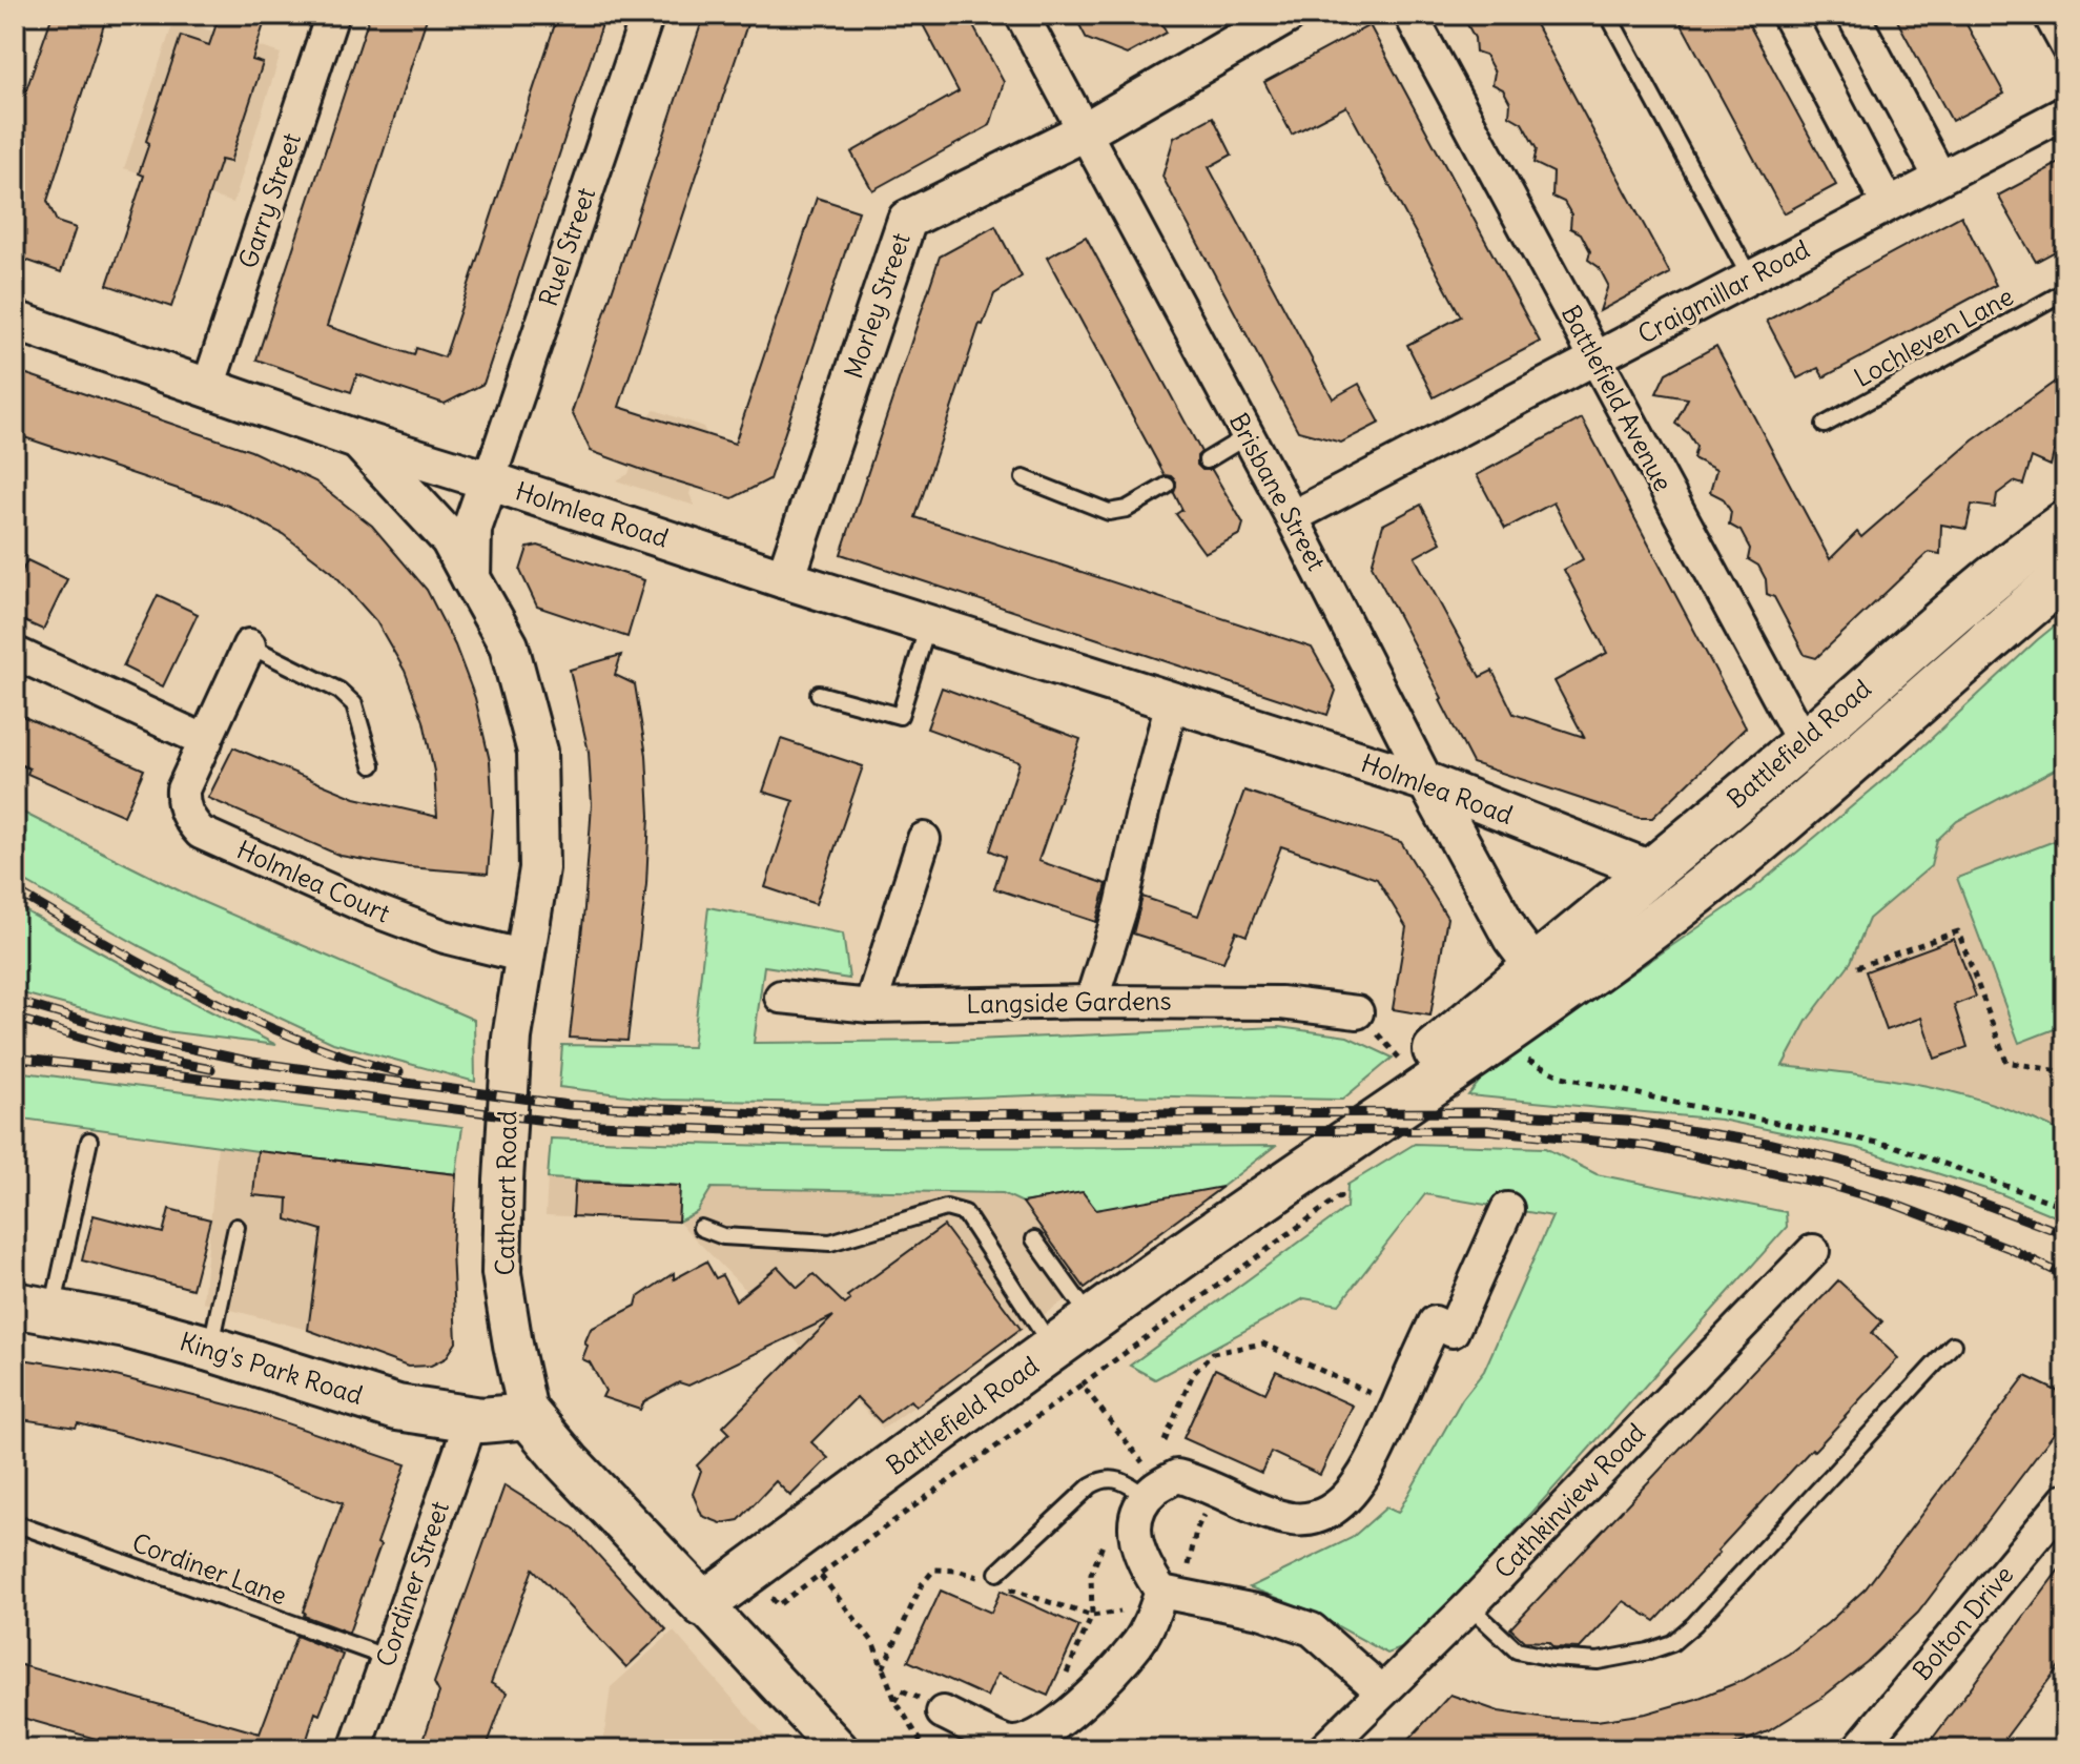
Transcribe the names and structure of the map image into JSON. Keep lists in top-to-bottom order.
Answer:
{
  "streets": {
    "main road": [
      "Battlefield Avenue",
      "Battlefield Road",
      "Cathcart Road",
      "King's Park Road"
    ],
    "street": [
      "Garry Street",
      "Ruel Street",
      "Craigmillar Road",
      "Morley Street",
      "Brisbane Street",
      "Holmlea Road",
      "Holmlea Court",
      "Langside Gardens",
      "Cathkinview Road",
      "Cordiner Street",
      "Bolton Drive"
    ],
    "lane": ["Lochleven Lane", "Cordiner Lane"]
  },
  "crossings": [
    ["Garry Street", "Holmlea Road"],
    ["Ruel Street", "Holmlea Road"],
    ["Craigmillar Road", "Battlefield Avenue"],
    ["Craigmillar Road", "Brisbane Street"],
    ["Morley Street", "Brisbane Street"],
    ["Morley Street", "Holmlea Road"],
    ["Battlefield Avenue", "Battlefield Road"],
    ["Brisbane Street", "Holmlea Road"],
    ["Brisbane Street", "Battlefield Road"],
    ["Holmlea Road", "Battlefield Road"],
    ["Holmlea Road", "Cathcart Road"],
    ["Battlefield Road", "Cathcart Road"],
    ["Holmlea Court", "Cathcart Road"],
    ["Cathcart Road", "King's Park Road"],
    ["King's Park Road", "Cordiner Street"],
    ["Cordiner Lane", "Cordiner Street"]
  ]
}
